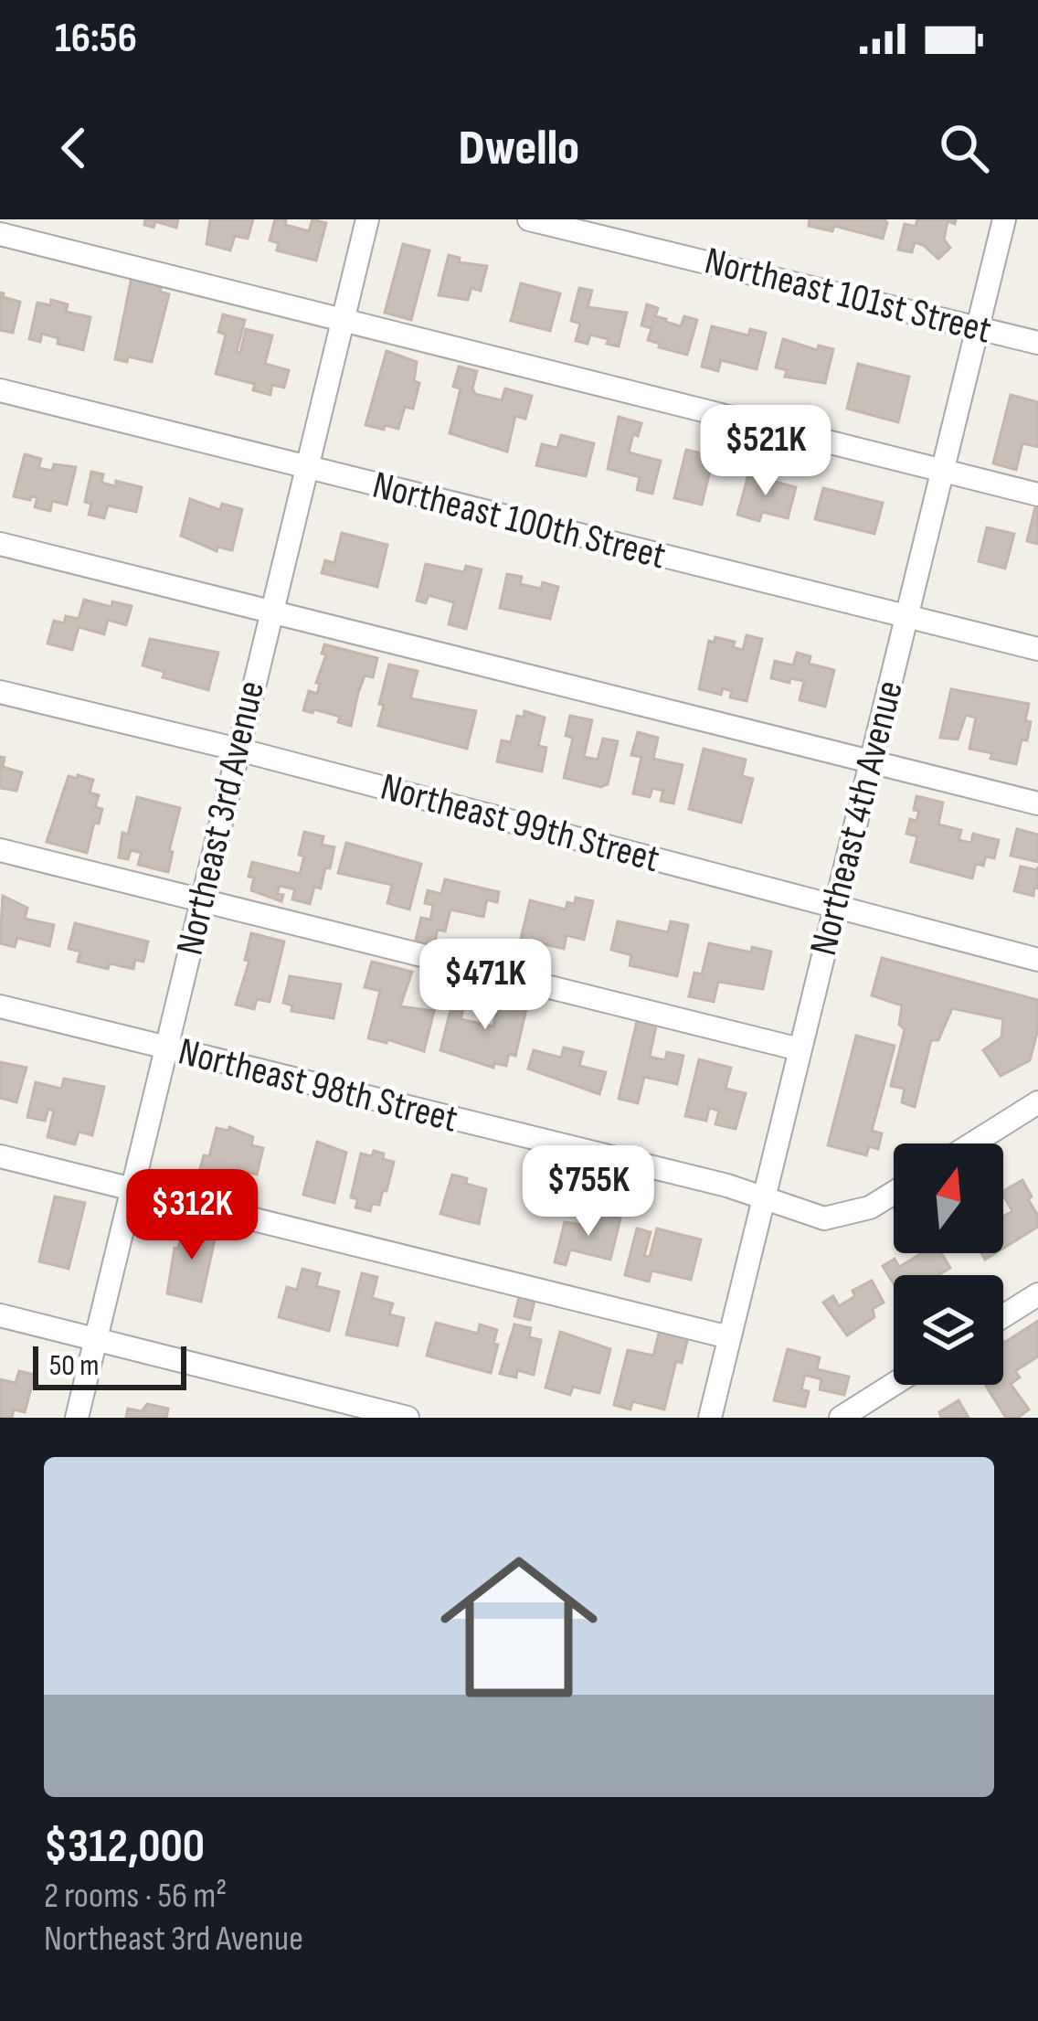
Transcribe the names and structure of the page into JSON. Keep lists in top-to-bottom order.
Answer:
{
  "streets": {
    "street": [
      "Northeast 101st Street",
      "Northeast 100th Street",
      "Northeast 3rd Avenue",
      "Northeast 4th Avenue",
      "Northeast 99th Street",
      "Northeast 98th Street"
    ]
  },
  "crossings": [
    ["Northeast 101st Street", "Northeast 4th Avenue"],
    ["Northeast 100th Street", "Northeast 3rd Avenue"],
    ["Northeast 100th Street", "Northeast 4th Avenue"],
    ["Northeast 3rd Avenue", "Northeast 99th Street"],
    ["Northeast 3rd Avenue", "Northeast 98th Street"],
    ["Northeast 4th Avenue", "Northeast 99th Street"],
    ["Northeast 4th Avenue", "Northeast 98th Street"]
  ],
  "scale_bar": "50 m",
  "north": "top",
  "page": {
    "status": "16:56",
    "header": "Dwello",
    "price": [
      "$521K",
      "$471K",
      "$755K",
      "$312K"
    ],
    "scale": "50 m",
    "list": [
      {
        "name": "$312,000",
        "note": "2 rooms · 56 m² · Northeast 3rd Avenue"
      }
    ]
  }
}
